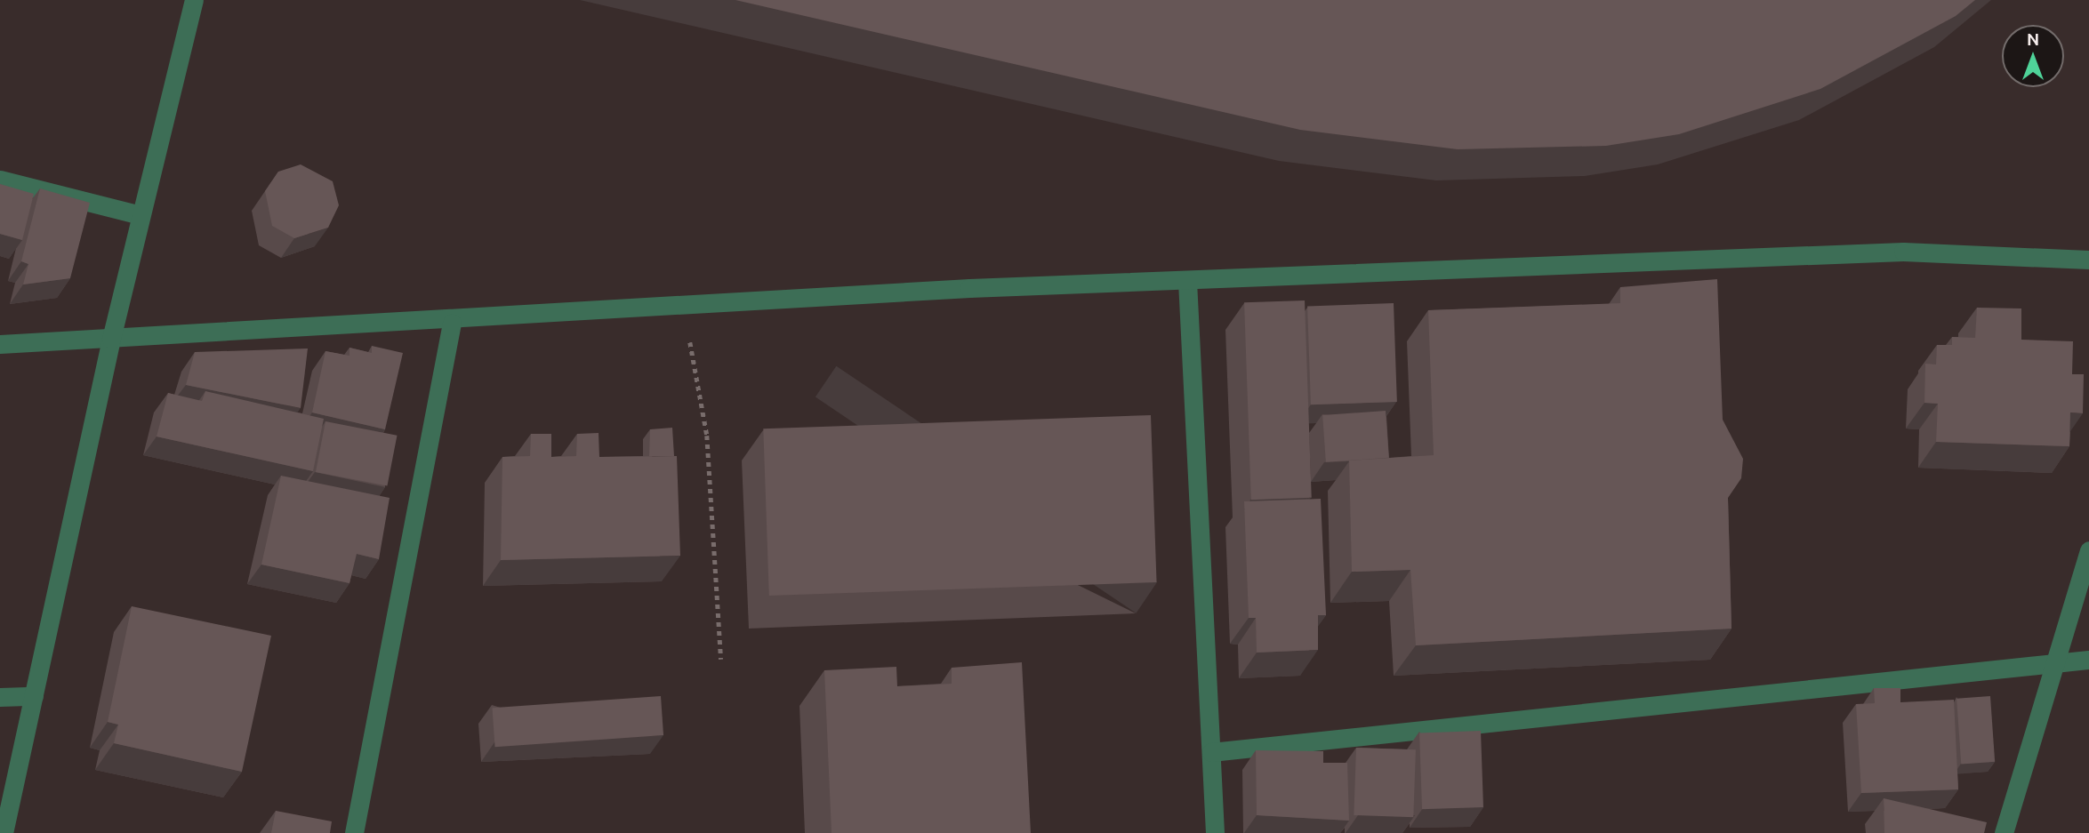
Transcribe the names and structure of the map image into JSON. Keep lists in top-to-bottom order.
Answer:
{
  "north": "top"
}
